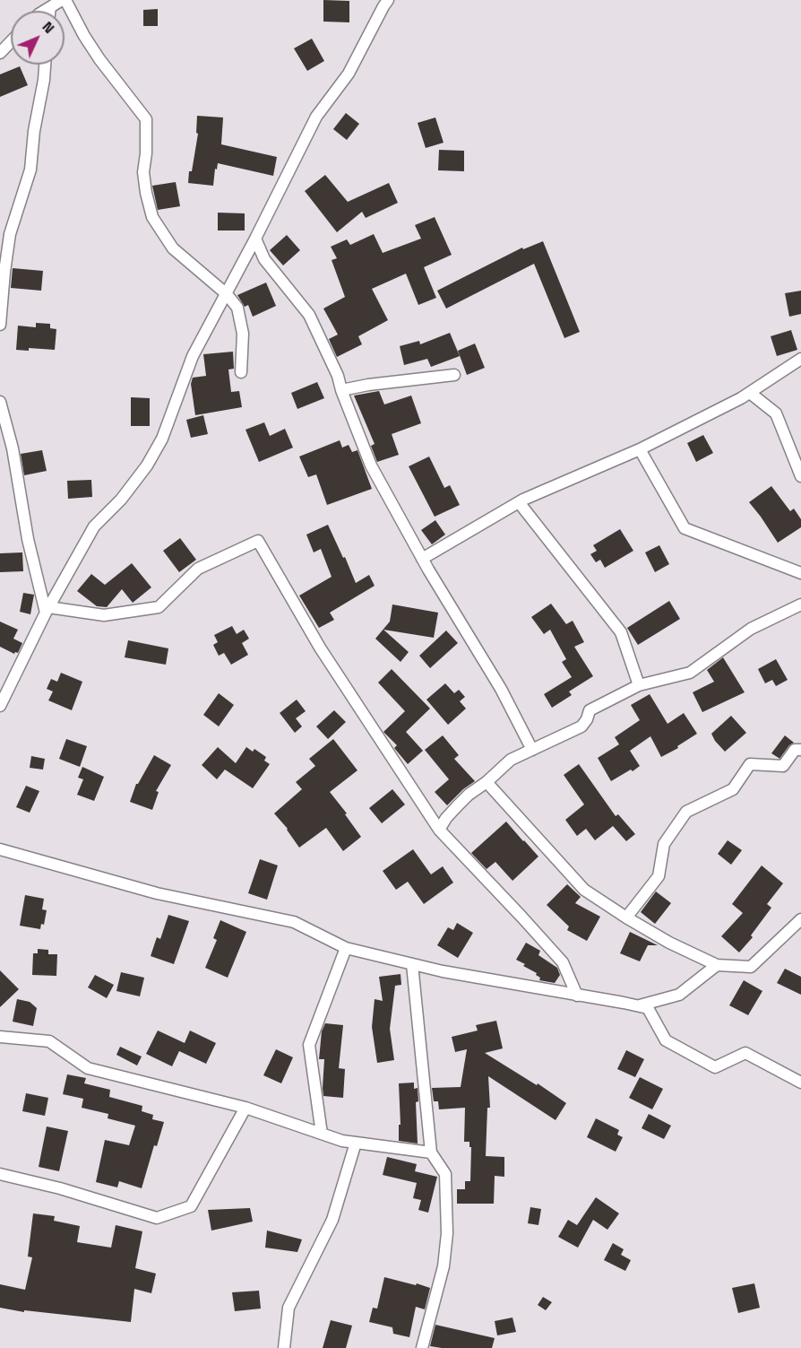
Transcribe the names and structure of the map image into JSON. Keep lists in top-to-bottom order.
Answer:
{
  "north": "top right"
}
